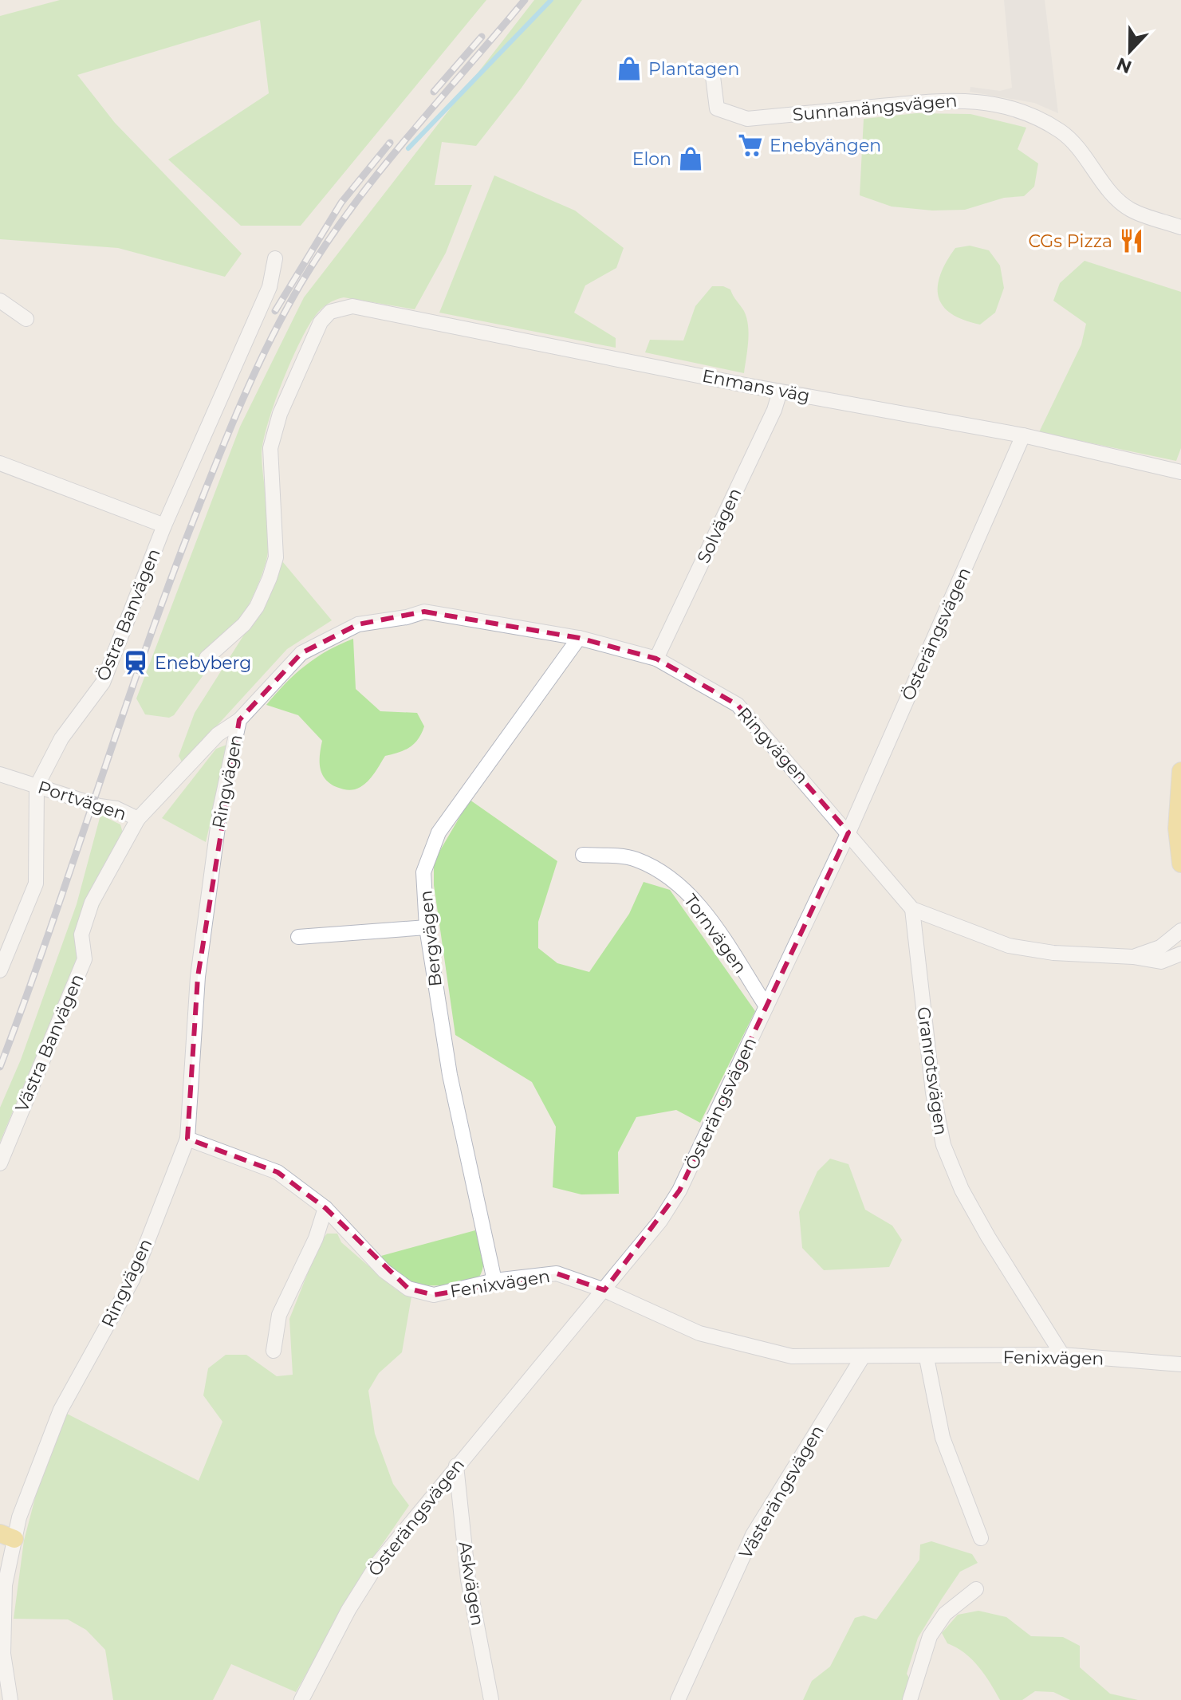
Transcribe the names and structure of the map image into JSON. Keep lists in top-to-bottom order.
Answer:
{
  "streets": {
    "street": [
      "Sunnanängsvägen",
      "Enmans väg",
      "Solvägen",
      "Östra Banvägen",
      "Österängsvägen",
      "Ringvägen",
      "Portvägen",
      "Tornvägen",
      "Bergvägen",
      "Västra Banvägen",
      "Granrotsvägen",
      "Fenixvägen",
      "Västerängsvägen",
      "Askvägen"
    ]
  },
  "crossings": [
    ["Enmans väg", "Solvägen"],
    ["Enmans väg", "Österängsvägen"],
    ["Solvägen", "Ringvägen"],
    ["Östra Banvägen", "Portvägen"],
    ["Österängsvägen", "Ringvägen"],
    ["Österängsvägen", "Tornvägen"],
    ["Österängsvägen", "Fenixvägen"],
    ["Österängsvägen", "Askvägen"],
    ["Ringvägen", "Portvägen"],
    ["Ringvägen", "Bergvägen"],
    ["Ringvägen", "Granrotsvägen"],
    ["Ringvägen", "Fenixvägen"],
    ["Portvägen", "Västra Banvägen"],
    ["Bergvägen", "Fenixvägen"],
    ["Granrotsvägen", "Fenixvägen"],
    ["Fenixvägen", "Västerängsvägen"]
  ],
  "places": {
    "shop": ["Plantagen", "Elon"],
    "supermarket": ["Enebyängen"],
    "restaurant": ["CGs Pizza"],
    "station": ["Enebyberg"]
  },
  "north": "bottom"
}
